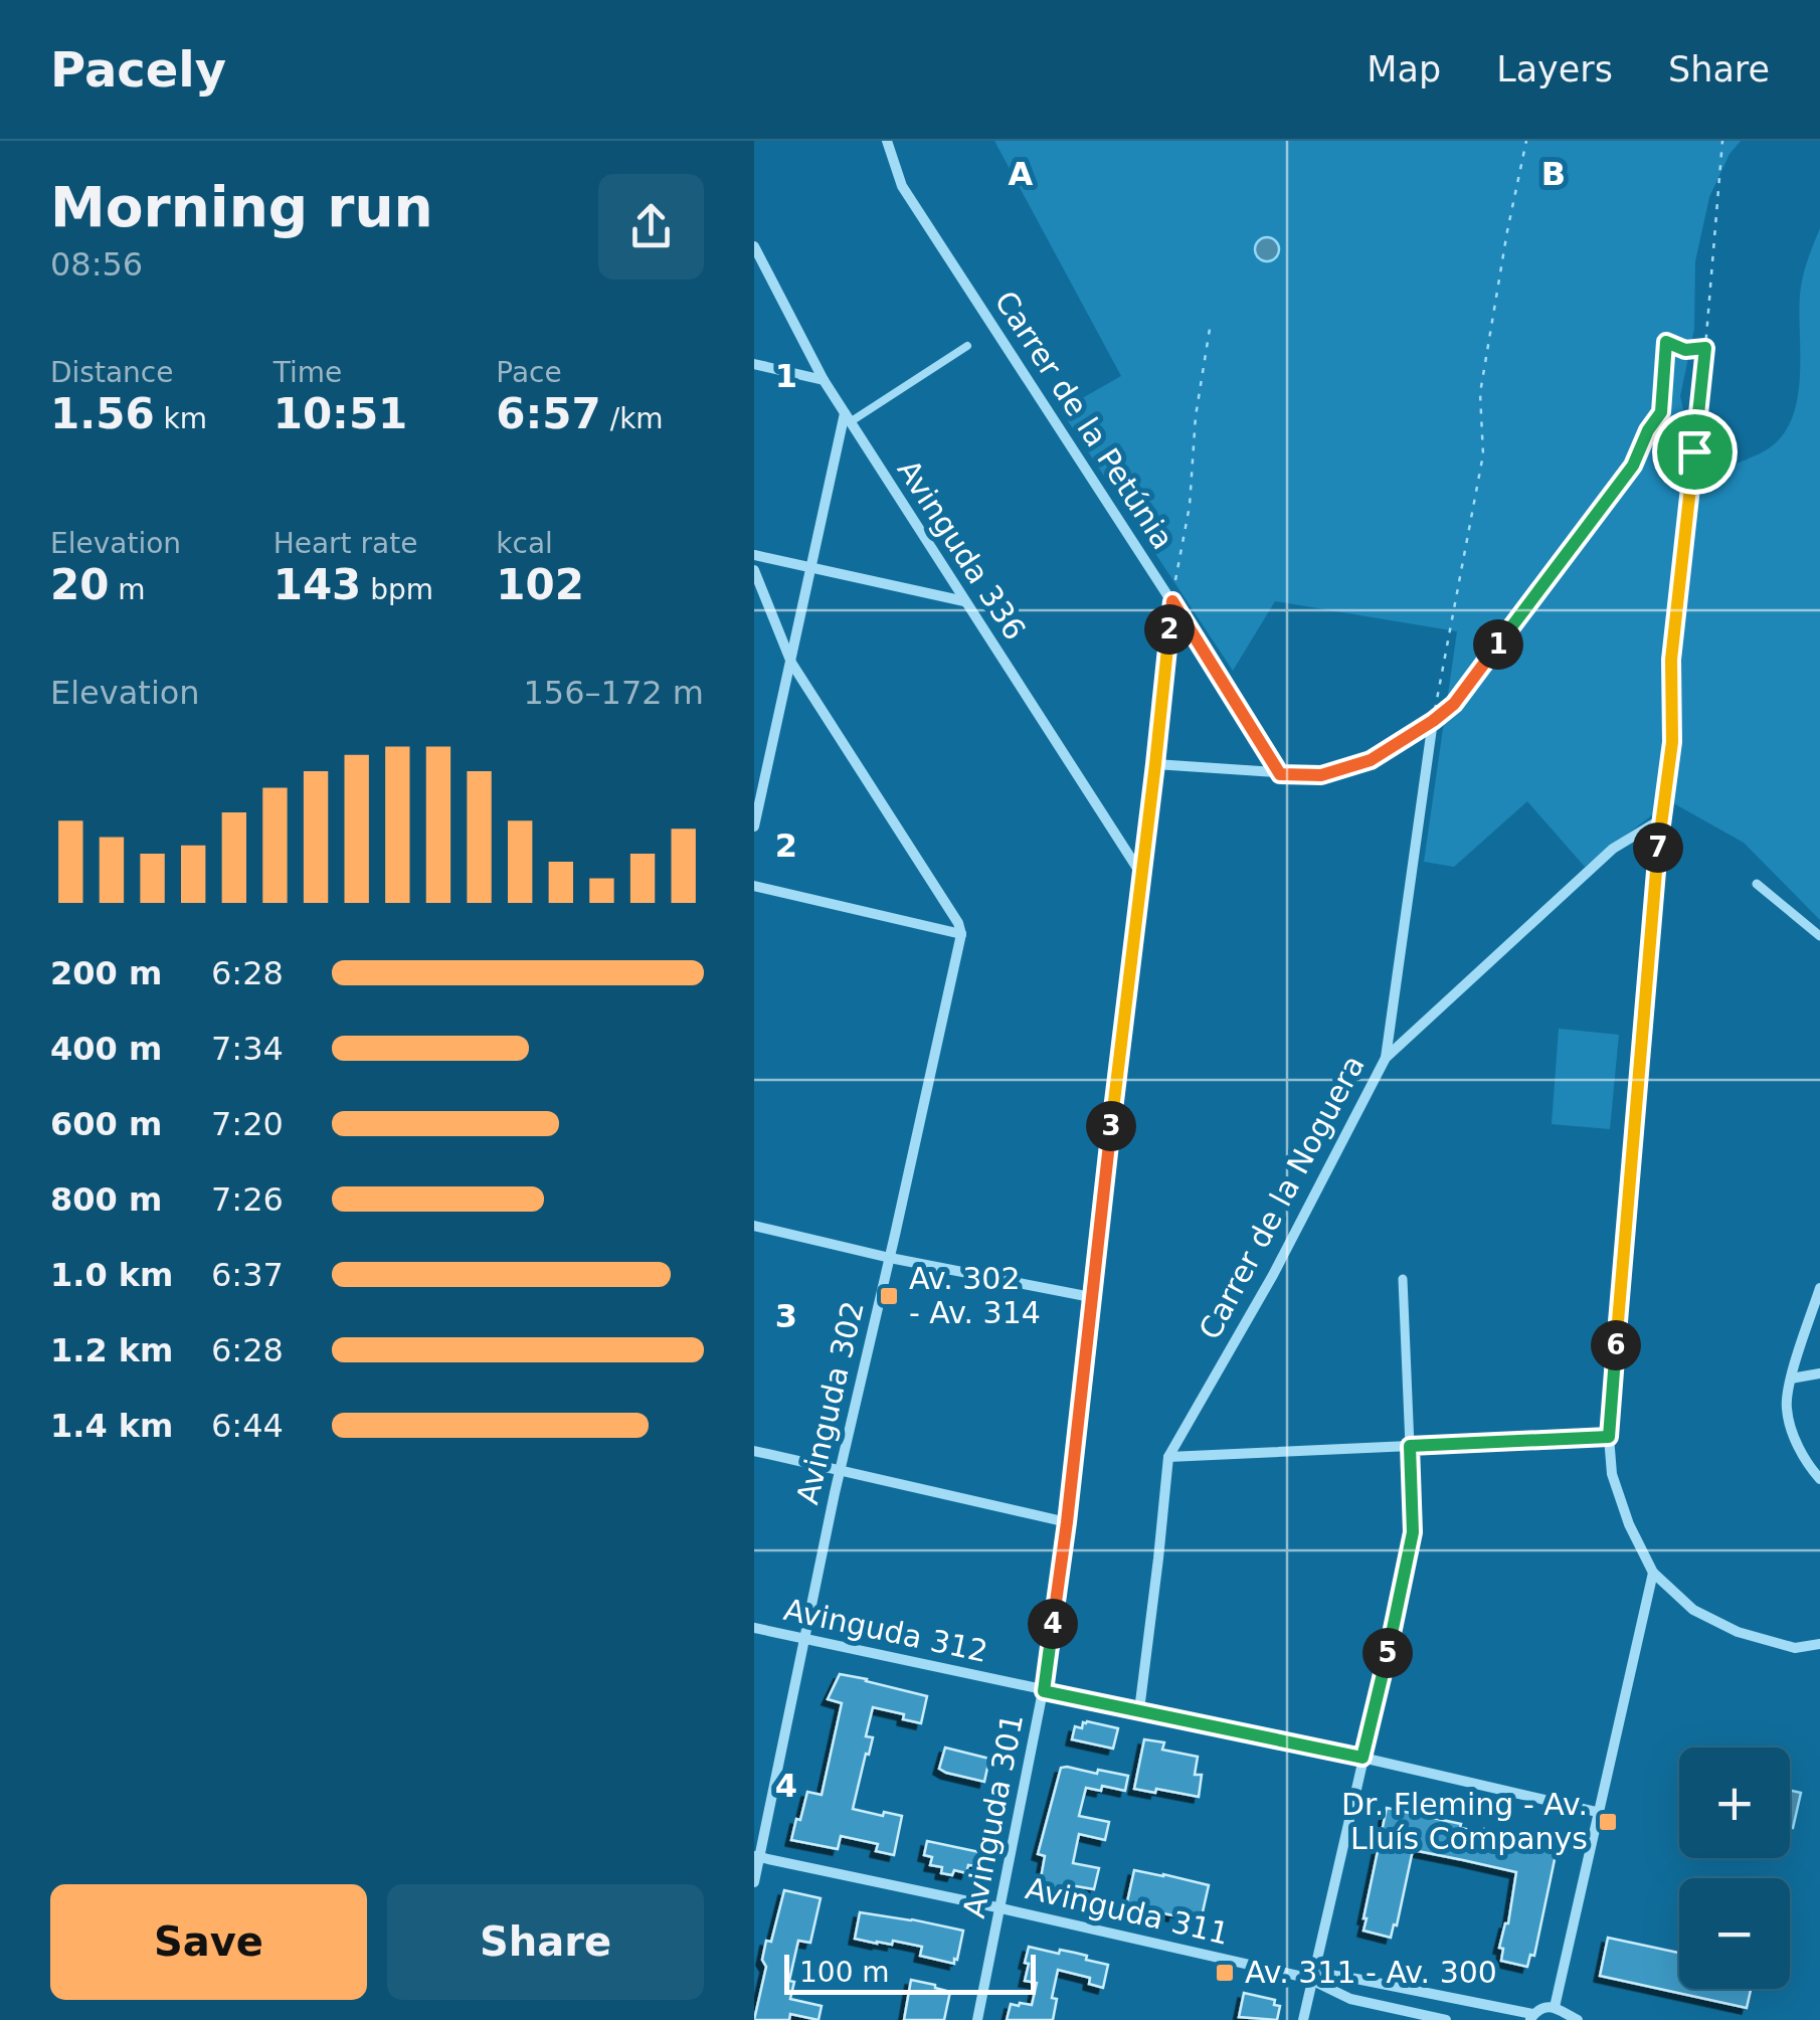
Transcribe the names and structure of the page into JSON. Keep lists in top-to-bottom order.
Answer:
{
  "streets": {
    "street": [
      "Carrer de la Petúnia",
      "Avinguda 336",
      "Carrer de la Noguera",
      "Avinguda 302",
      "Avinguda 312",
      "Avinguda 301",
      "Avinguda 311"
    ]
  },
  "crossings": [
    ["Carrer de la Petúnia", "Avinguda 301"],
    ["Avinguda 336", "Avinguda 301"],
    ["Carrer de la Noguera", "Avinguda 312"],
    ["Avinguda 302", "Avinguda 312"],
    ["Avinguda 302", "Avinguda 311"],
    ["Avinguda 312", "Avinguda 301"],
    ["Avinguda 301", "Avinguda 311"]
  ],
  "places": {
    "transit": ["Av. 302 - Av. 314", "Dr. Fleming - Av. Lluís Companys", "Av. 311 - Av. 300"]
  },
  "scale_bar": "100 m",
  "page": {
    "header": "Pacely",
    "nav": ["Map", "Layers", "Share"],
    "heading": ["Morning run", "08:56"],
    "stats": [
      ["Distance", "1.56 km"],
      ["Time", "10:51"],
      ["Pace", "6:57 /km"],
      ["Elevation", "20 m"],
      ["Heart rate", "143 bpm"],
      ["kcal", "102"]
    ],
    "pins": [
      "2",
      "1",
      "7",
      "3",
      "6",
      "4",
      "5"
    ],
    "chart": ["Elevation", "156–172 m"],
    "list": [
      {
        "name": "200 m",
        "note": "6:28"
      },
      {
        "name": "400 m",
        "note": "7:34"
      },
      {
        "name": "600 m",
        "note": "7:20"
      },
      {
        "name": "800 m",
        "note": "7:26"
      },
      {
        "name": "1.0 km",
        "note": "6:37"
      },
      {
        "name": "1.2 km",
        "note": "6:28"
      },
      {
        "name": "1.4 km",
        "note": "6:44"
      }
    ],
    "map_buttons": ["+", "−"],
    "buttons": ["Save", "Share"],
    "scale": "100 m"
  },
  "grid": {
    "columns": ["A", "B"],
    "rows": [
      "1",
      "2",
      "3",
      "4"
    ]
  }
}
